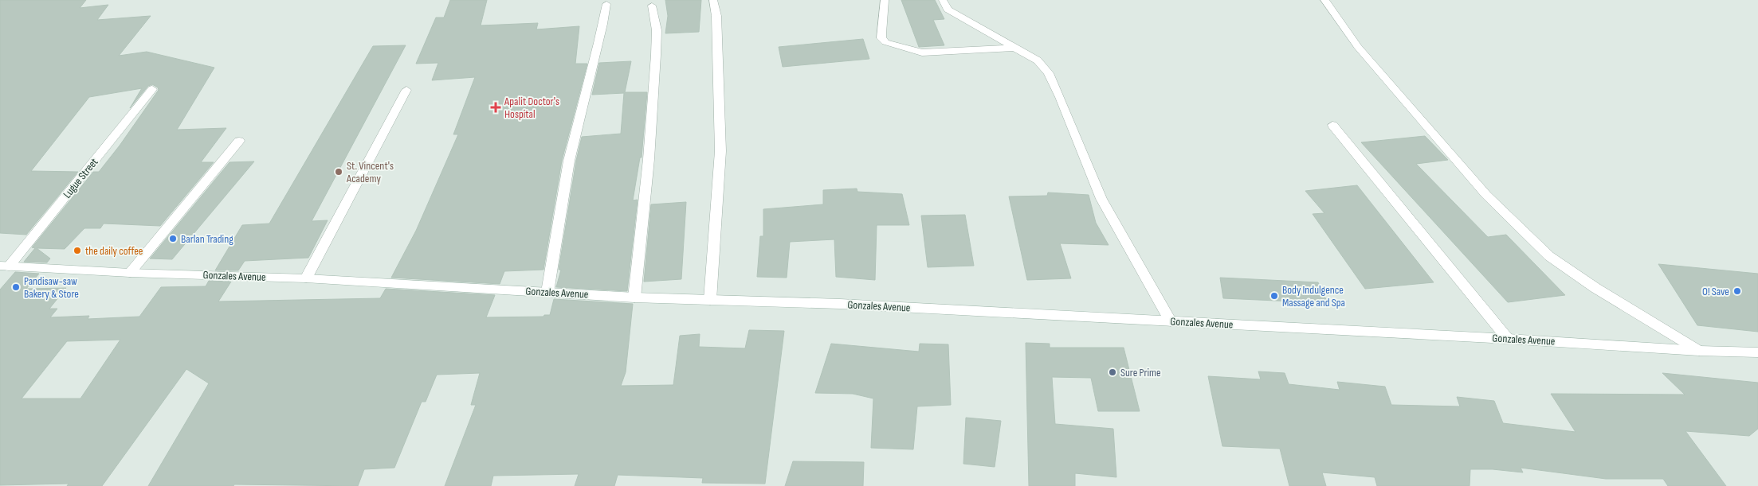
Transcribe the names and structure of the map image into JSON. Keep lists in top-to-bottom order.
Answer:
{
  "streets": {
    "street": ["Lugue Street", "Gonzales Avenue"]
  },
  "crossings": [
    ["Lugue Street", "Gonzales Avenue"]
  ],
  "places": {
    "health": ["Apalit Doctor's Hospital"],
    "other": [
      "St. Vincent's Academy",
      "Barlan Trading",
      "the daily coffee",
      "Pandisaw-saw Bakery & Store",
      "O! Save",
      "Body Indulgence Massage and Spa",
      "Sure Prime"
    ]
  }
}
